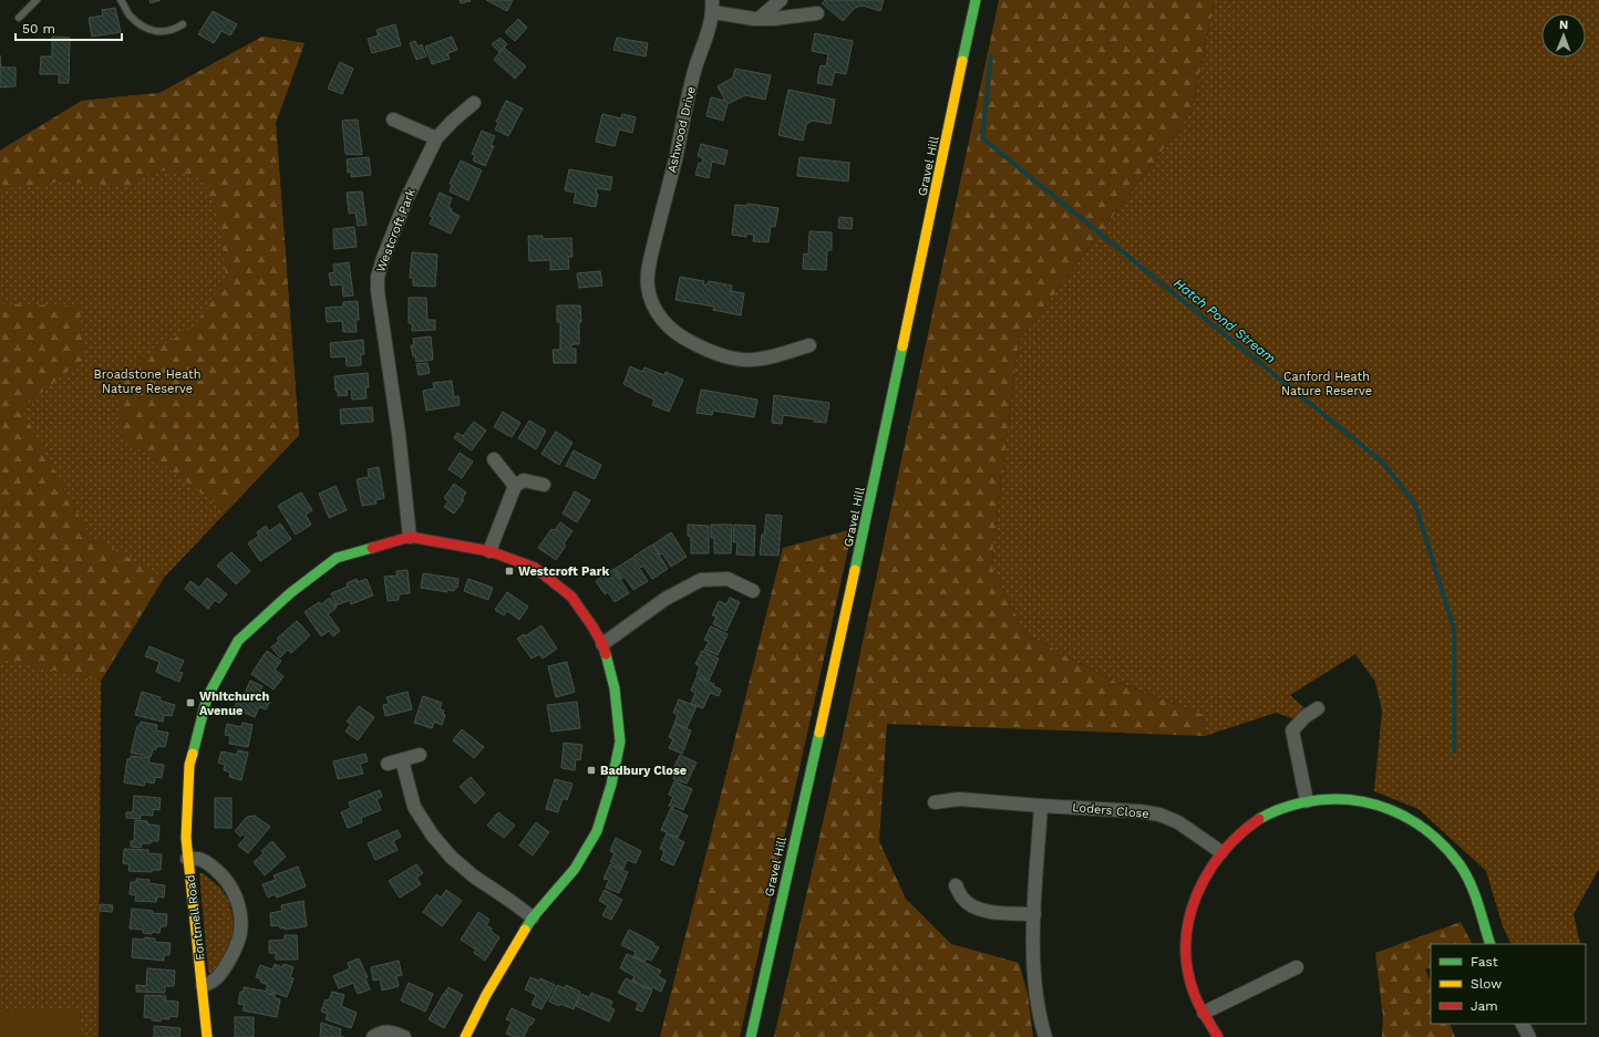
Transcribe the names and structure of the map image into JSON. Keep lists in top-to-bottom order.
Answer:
{
  "streets": {
    "street": [
      "Ashwood Drive",
      "Gravel Hill",
      "Westcroft Park",
      "Loders Close",
      "Fontmell Road"
    ]
  },
  "water": ["Hatch Pond Stream"],
  "parks": ["Broadstone Heath Nature Reserve", "Canford Heath Nature Reserve"],
  "places": {
    "transit": ["Westcroft Park", "Whitchurch Avenue", "Badbury Close"]
  },
  "legend": ["Fast", "Slow", "Jam"],
  "scale_bar": "50 m",
  "north": "top"
}
